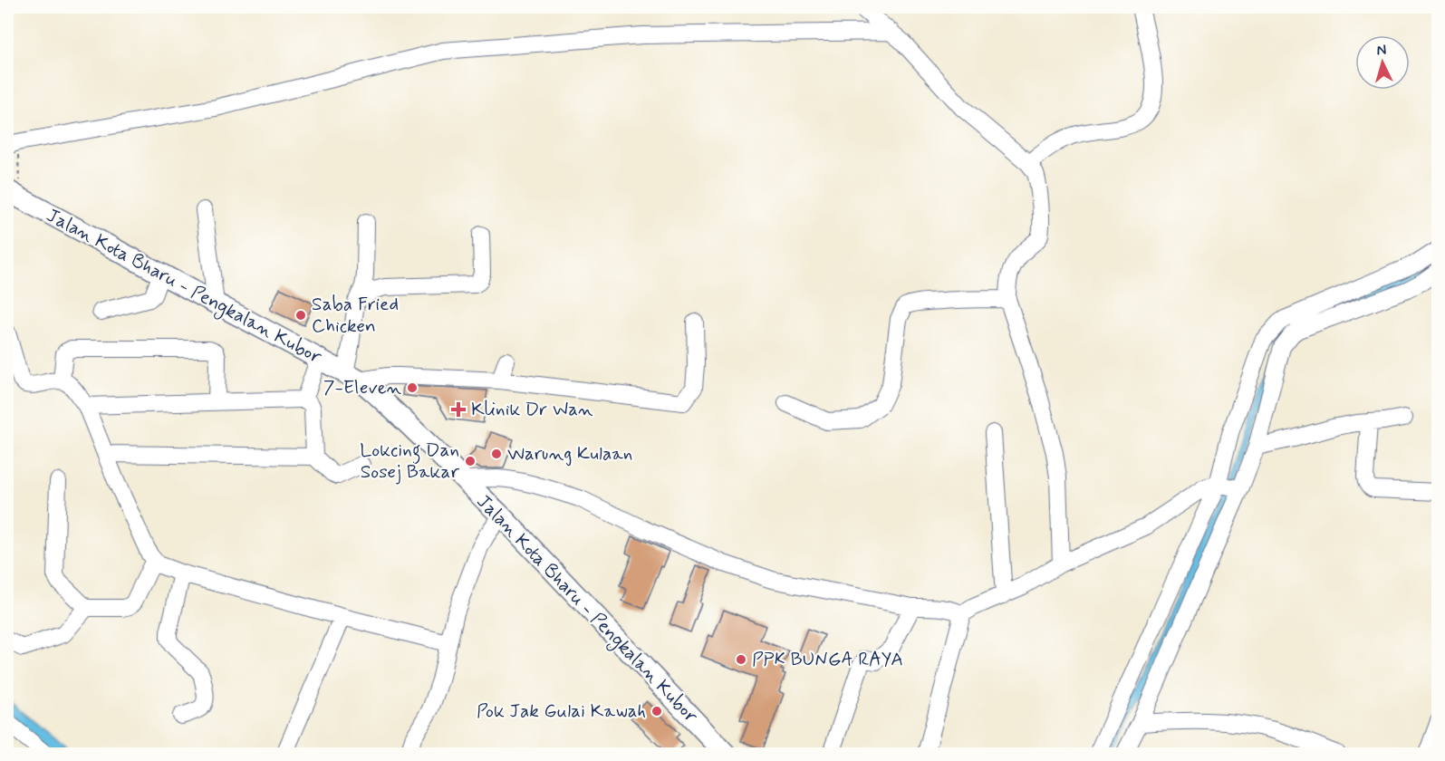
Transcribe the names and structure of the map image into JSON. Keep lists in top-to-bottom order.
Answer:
{
  "streets": {
    "main road": ["Jalan Kota Bharu - Pengkalan Kubor"]
  },
  "places": {
    "other": [
      "Saba Fried Chicken",
      "7-Eleven",
      "Warung Kulaan",
      "Lokcing Dan Sosej Bakar",
      "PPK BUNGA RAYA",
      "Pok Jak Gulai Kawah"
    ],
    "health": ["Klinik Dr Wan"]
  },
  "north": "top"
}
